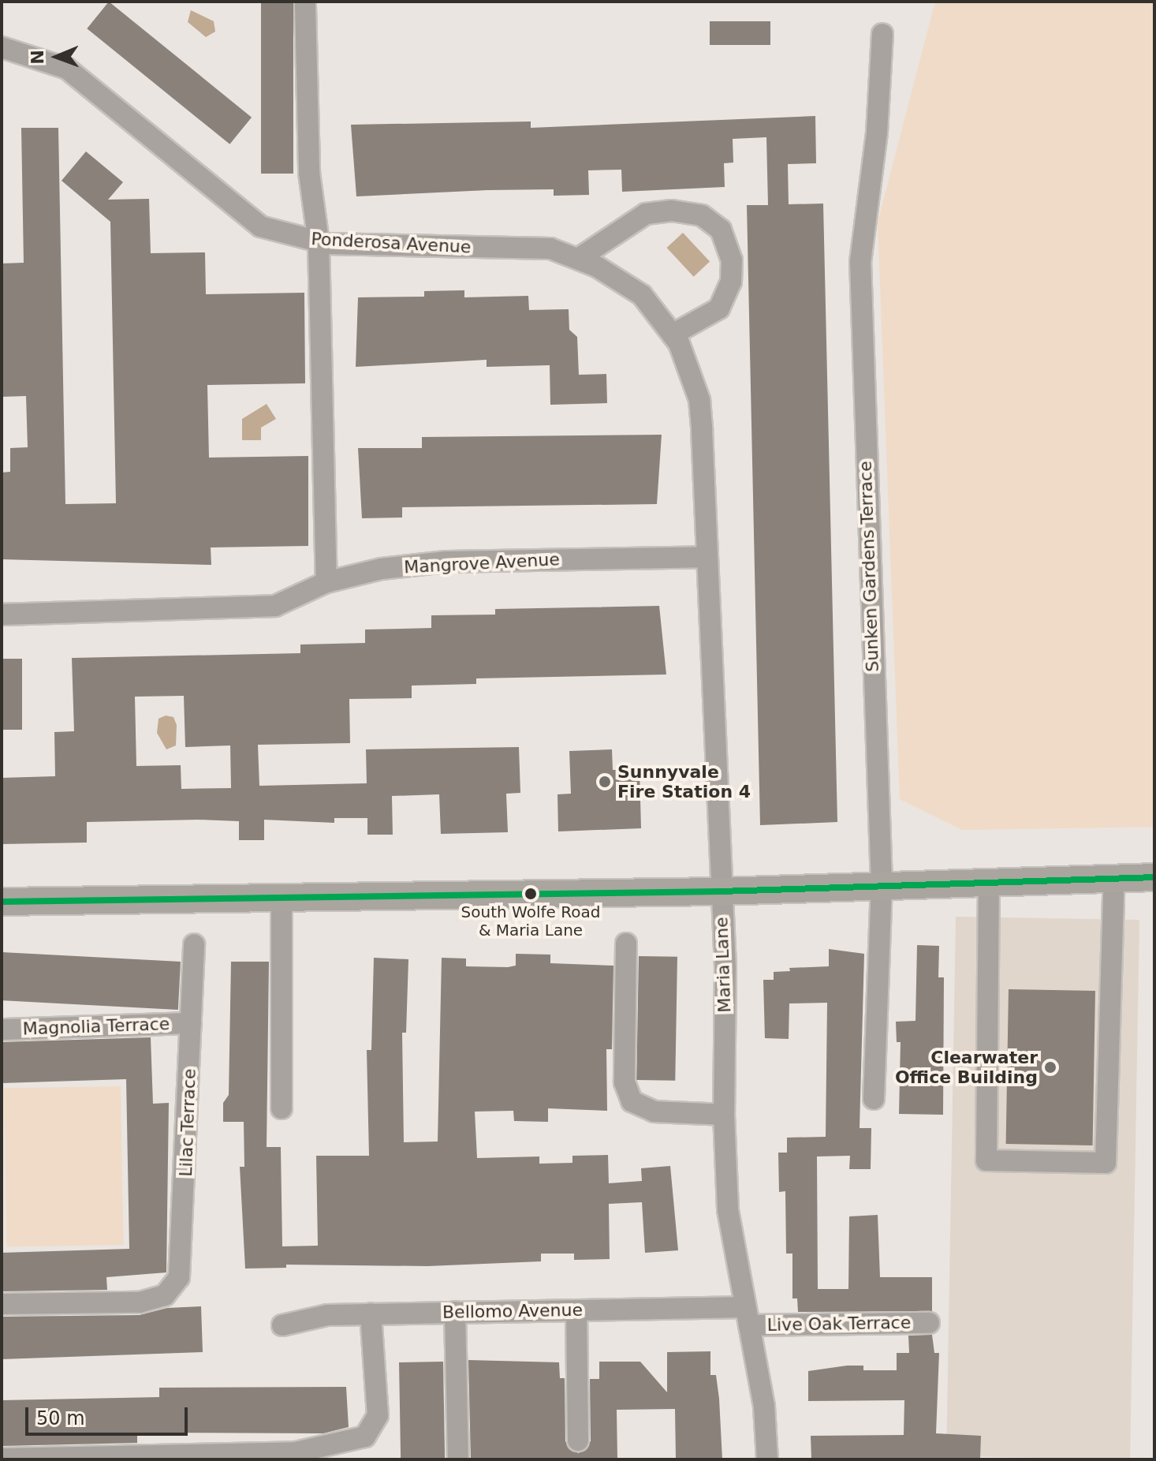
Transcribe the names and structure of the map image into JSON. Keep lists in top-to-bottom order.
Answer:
{
  "streets": {
    "street": [
      "Ponderosa Avenue",
      "Mangrove Avenue",
      "Sunken Gardens Terrace",
      "Maria Lane",
      "Magnolia Terrace",
      "Lilac Terrace",
      "Bellomo Avenue",
      "Live Oak Terrace"
    ]
  },
  "crossings": [
    ["Ponderosa Avenue", "Maria Lane"],
    ["Mangrove Avenue", "Maria Lane"],
    ["Maria Lane", "Bellomo Avenue"],
    ["Maria Lane", "Live Oak Terrace"],
    ["Magnolia Terrace", "Lilac Terrace"],
    ["Bellomo Avenue", "Live Oak Terrace"]
  ],
  "places": ["Sunnyvale Fire Station 4", "South Wolfe Road & Maria Lane", "Clearwater Office Building"],
  "scale_bar": "50 m",
  "north": "left"
}
